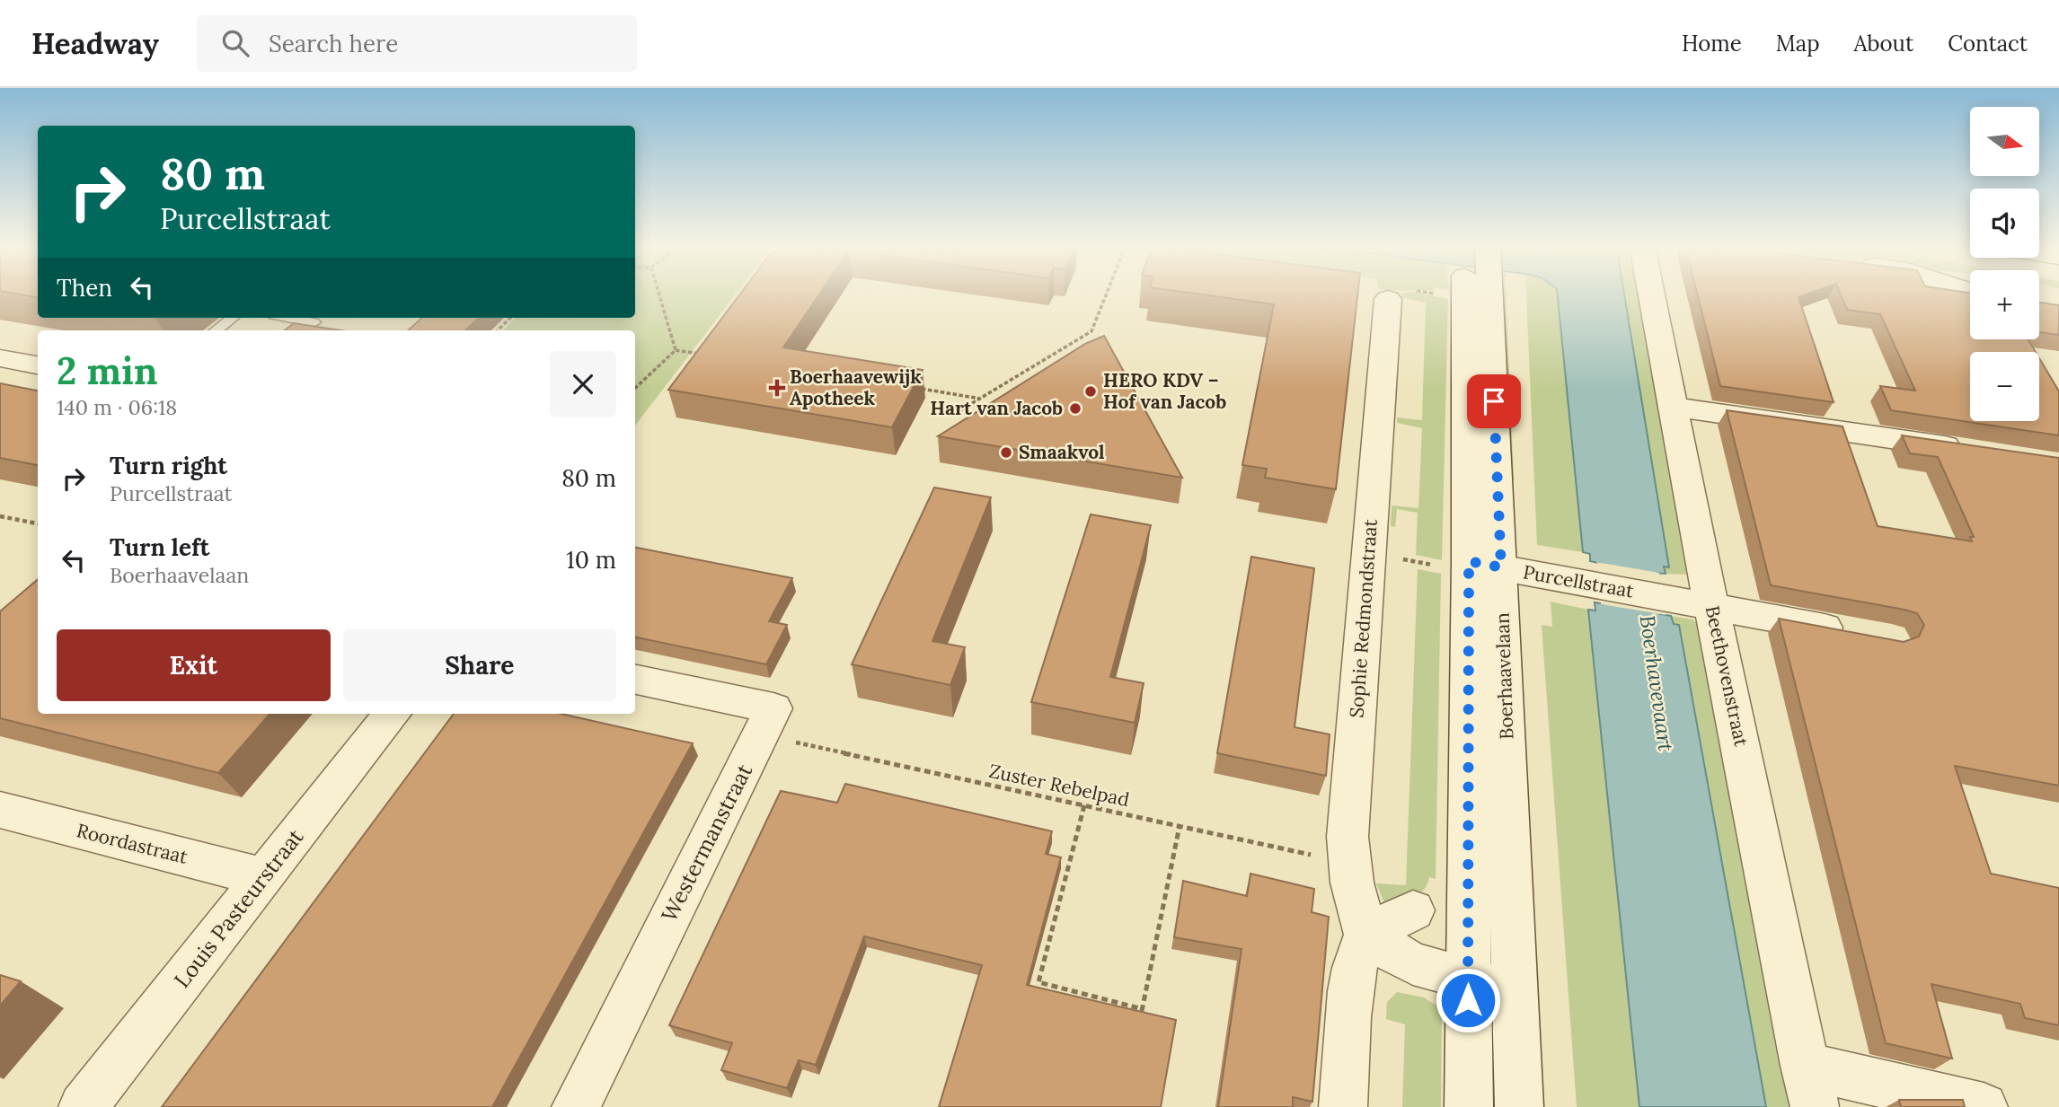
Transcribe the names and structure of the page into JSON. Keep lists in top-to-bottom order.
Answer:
{
  "streets": {
    "street": [
      "Purcellstraat",
      "Sophie Redmondstraat",
      "Boerhaavelaan",
      "Beethovenstraat",
      "Westermanstraat",
      "Roordastraat",
      "Louis Pasteurstraat"
    ],
    "path": ["Zuster Rebelpad"]
  },
  "crossings": [
    ["Purcellstraat", "Boerhaavelaan"],
    ["Purcellstraat", "Beethovenstraat"],
    ["Sophie Redmondstraat", "Zuster Rebelpad"],
    ["Zuster Rebelpad", "Westermanstraat"],
    ["Roordastraat", "Louis Pasteurstraat"]
  ],
  "water": ["Boerhavevaart"],
  "places": {
    "health": ["Boerhaavewijk Apotheek"],
    "other": ["HERO KDV – Hof van Jacob", "Hart van Jacob", "Smaakvol"]
  },
  "north": "right",
  "page": {
    "header": "Headway",
    "search": "Search here",
    "nav": [
      "Home",
      "Map",
      "About",
      "Contact"
    ],
    "map_buttons": ["+", "−"],
    "turn": ["80 m", "Purcellstraat"],
    "then": "Then",
    "heading": ["2 min", "140 m · 06:18"],
    "list": [
      {
        "name": "Turn right",
        "note": "Purcellstraat",
        "value": "80 m"
      },
      {
        "name": "Turn left",
        "note": "Boerhaavelaan",
        "value": "10 m"
      }
    ],
    "buttons": ["Exit", "Share"]
  }
}
